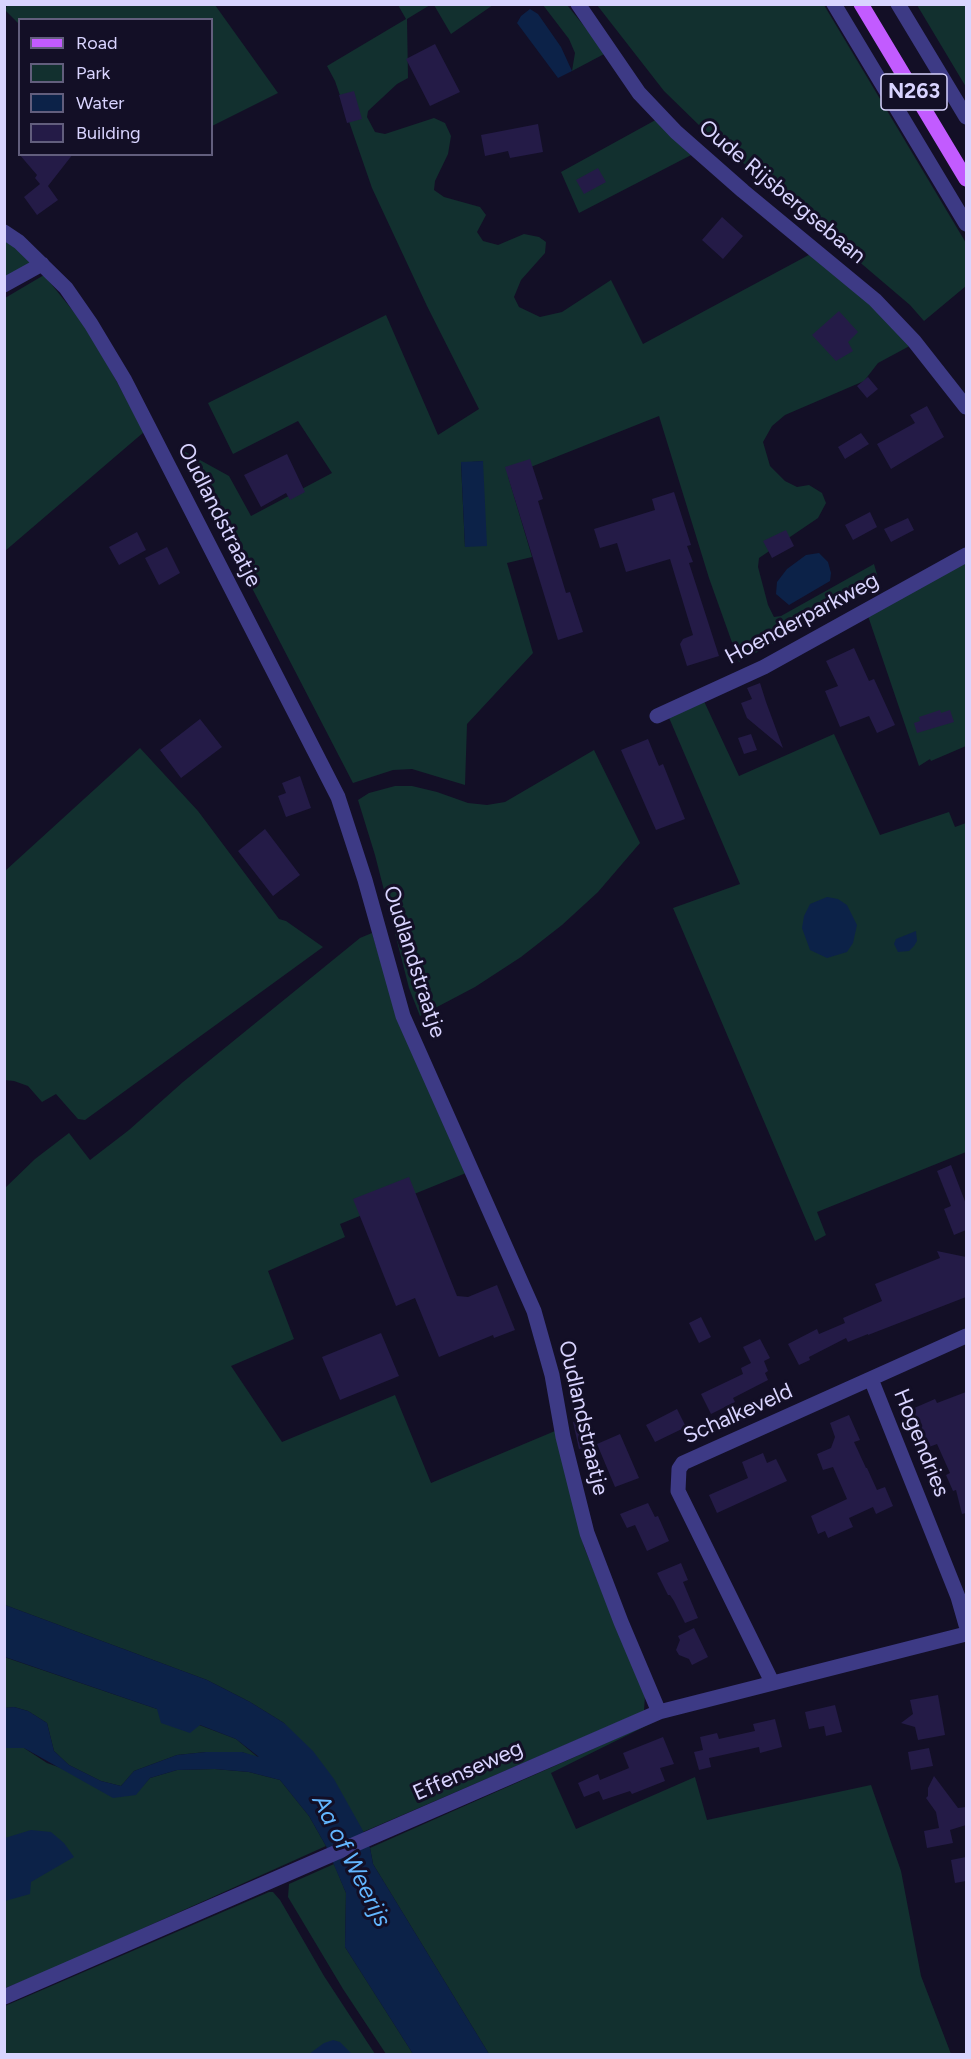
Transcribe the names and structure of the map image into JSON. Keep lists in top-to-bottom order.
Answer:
{
  "streets": {
    "main road": ["N263"],
    "street": [
      "Oude Rijsbergsebaan",
      "Oudlandstraatje",
      "Hoenderparkweg",
      "Schalkeveld",
      "Hogendries",
      "Effenseweg"
    ]
  },
  "crossings": [
    ["Oudlandstraatje", "Effenseweg"],
    ["Schalkeveld", "Hogendries"],
    ["Schalkeveld", "Effenseweg"]
  ],
  "water": ["Aa of Weerijs"],
  "legend": [
    "Road",
    "Park",
    "Water",
    "Building"
  ]
}
